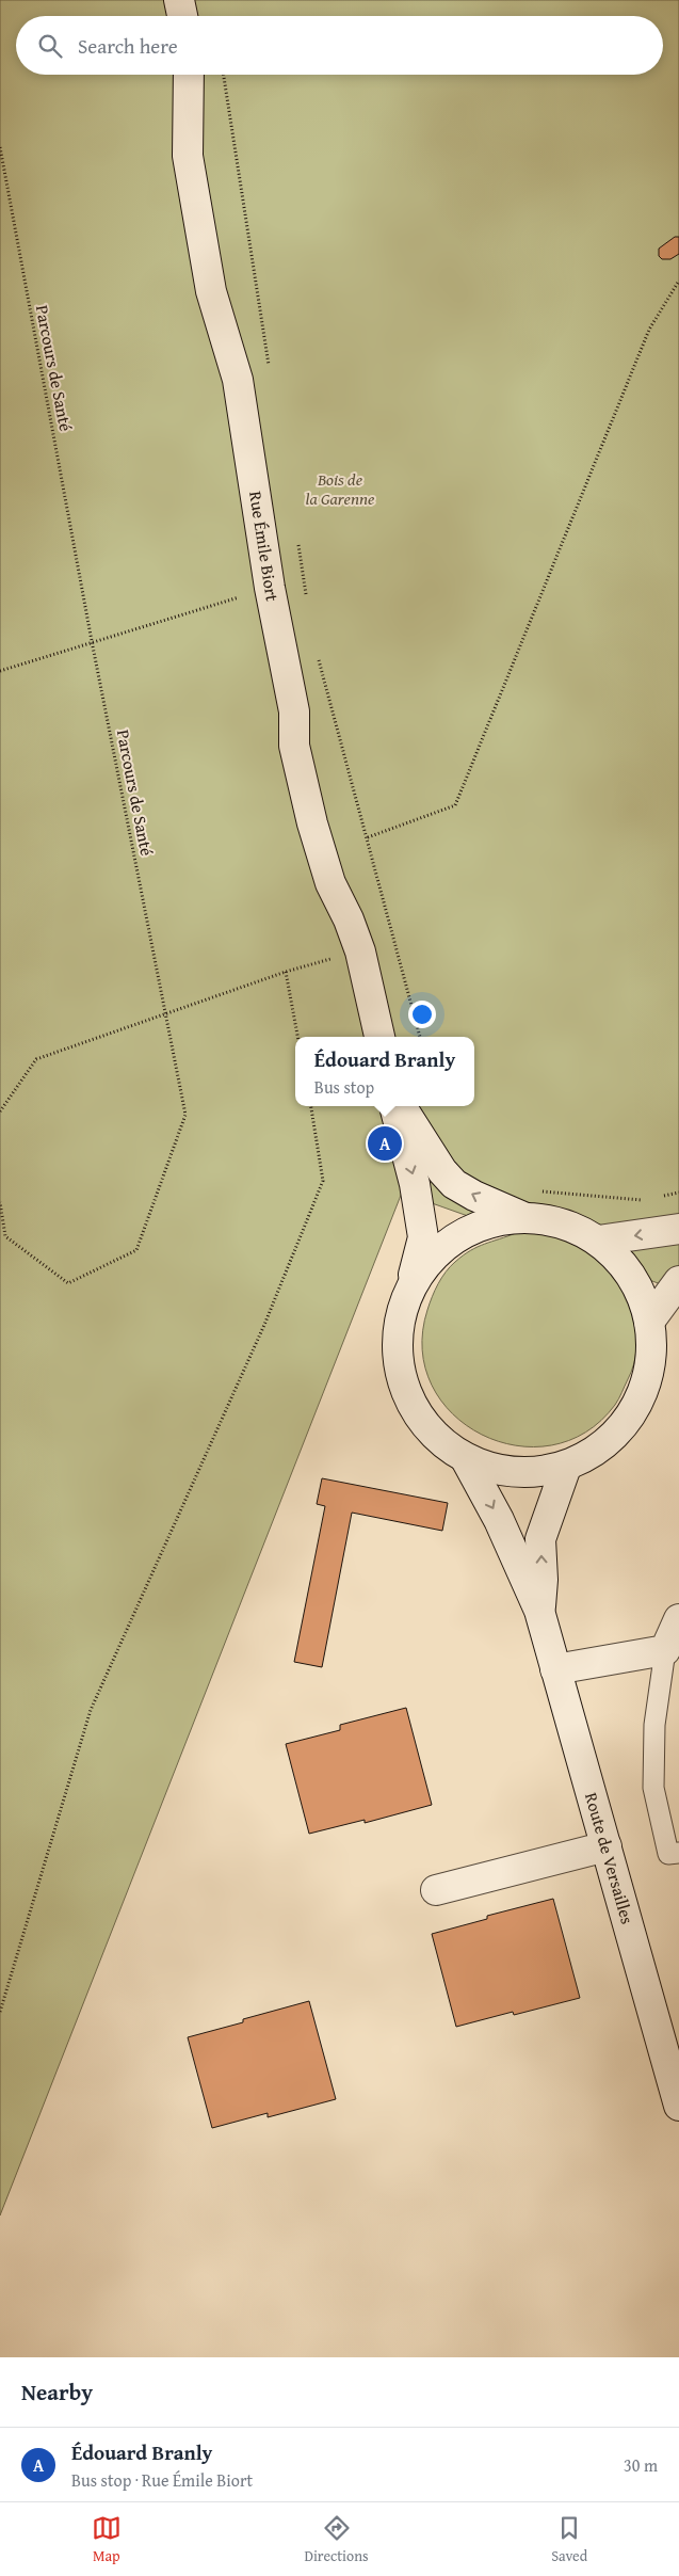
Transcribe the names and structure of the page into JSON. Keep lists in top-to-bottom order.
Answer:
{
  "streets": {
    "street": ["Rue Émile Biort", "Route de Versailles"],
    "path": ["Parcours de Santé"]
  },
  "parks": ["Bois de la Garenne"],
  "page": {
    "search": "Search here",
    "popup": ["Édouard Branly", "Bus stop"],
    "pins": "A",
    "heading": "Nearby",
    "list": [
      {
        "mark": "A",
        "name": "Édouard Branly",
        "note": "Bus stop · Rue Émile Biort",
        "value": "30 m"
      }
    ],
    "nav": ["Map", "Directions", "Saved"]
  }
}
